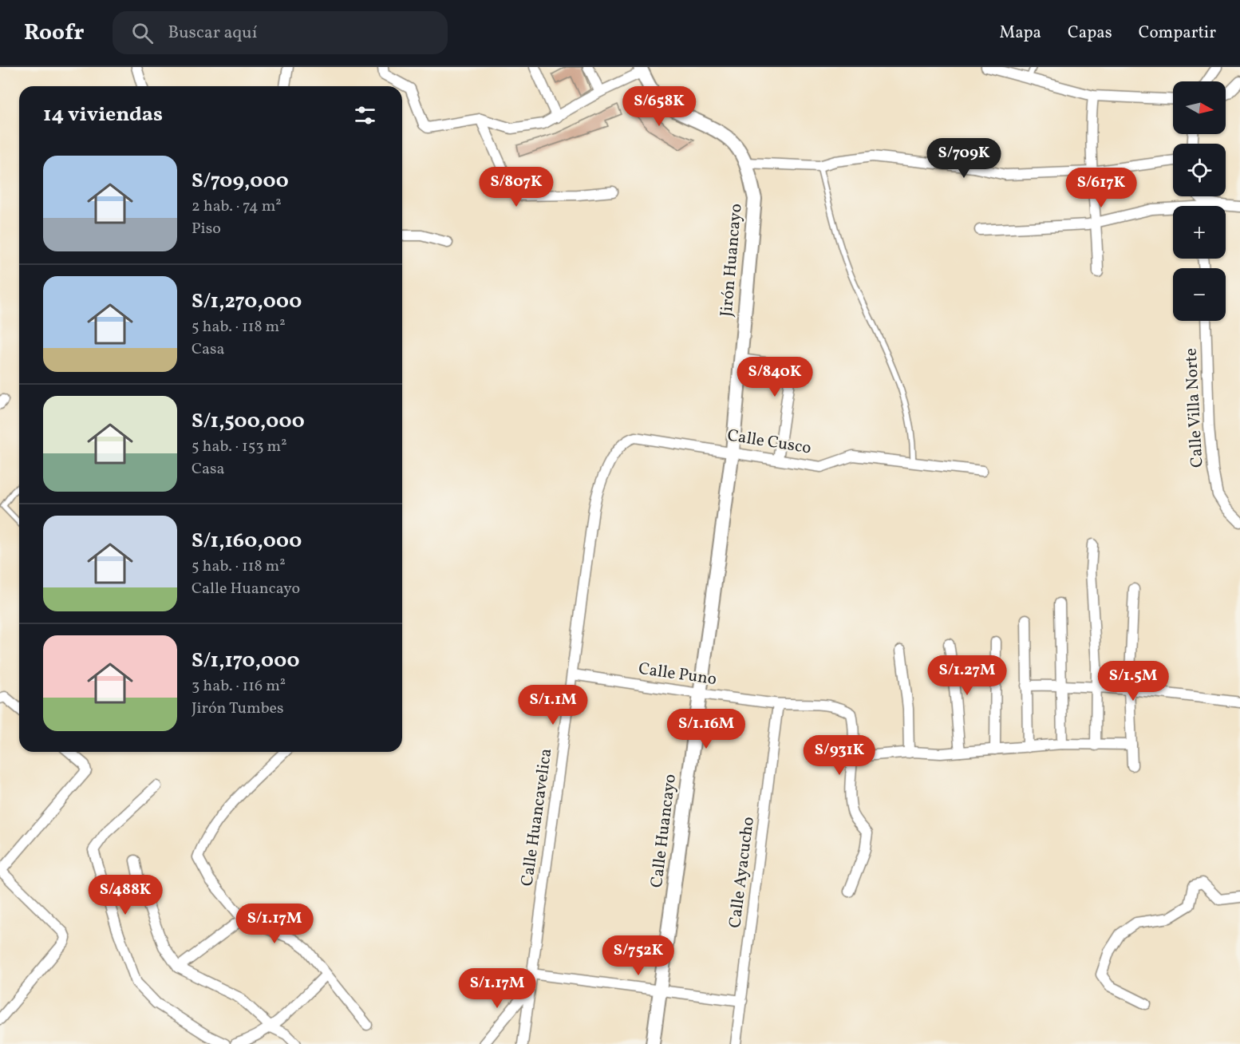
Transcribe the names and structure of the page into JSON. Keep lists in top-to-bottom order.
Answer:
{
  "streets": {
    "street": [
      "Jirón Huancayo",
      "Calle Villa Norte",
      "Calle Cusco",
      "Calle Puno",
      "Calle Huancavelica",
      "Calle Huancayo",
      "Calle Ayacucho"
    ]
  },
  "crossings": [
    ["Jirón Huancayo", "Calle Cusco"],
    ["Jirón Huancayo", "Calle Huancayo"],
    ["Calle Cusco", "Calle Huancavelica"],
    ["Calle Cusco", "Calle Huancayo"],
    ["Calle Puno", "Calle Huancavelica"],
    ["Calle Puno", "Calle Huancayo"],
    ["Calle Puno", "Calle Ayacucho"]
  ],
  "north": "right",
  "page": {
    "header": "Roofr",
    "search": "Buscar aquí",
    "nav": ["Mapa", "Capas", "Compartir"],
    "map_buttons": ["+", "−"],
    "price": [
      "S/658K",
      "S/709K",
      "S/807K",
      "S/617K",
      "S/840K",
      "S/1.27M",
      "S/1.5M",
      "S/1.1M",
      "S/1.16M",
      "S/931K",
      "S/488K",
      "S/1.17M",
      "S/752K",
      "S/1.17M"
    ],
    "heading": "14 viviendas",
    "list": [
      {
        "name": "S/709,000",
        "note": "2 hab. · 74 m² · Piso"
      },
      {
        "name": "S/1,270,000",
        "note": "5 hab. · 118 m² · Casa"
      },
      {
        "name": "S/1,500,000",
        "note": "5 hab. · 153 m² · Casa"
      },
      {
        "name": "S/1,160,000",
        "note": "5 hab. · 118 m² · Calle Huancayo"
      },
      {
        "name": "S/1,170,000",
        "note": "3 hab. · 116 m² · Jirón Tumbes"
      }
    ]
  }
}
